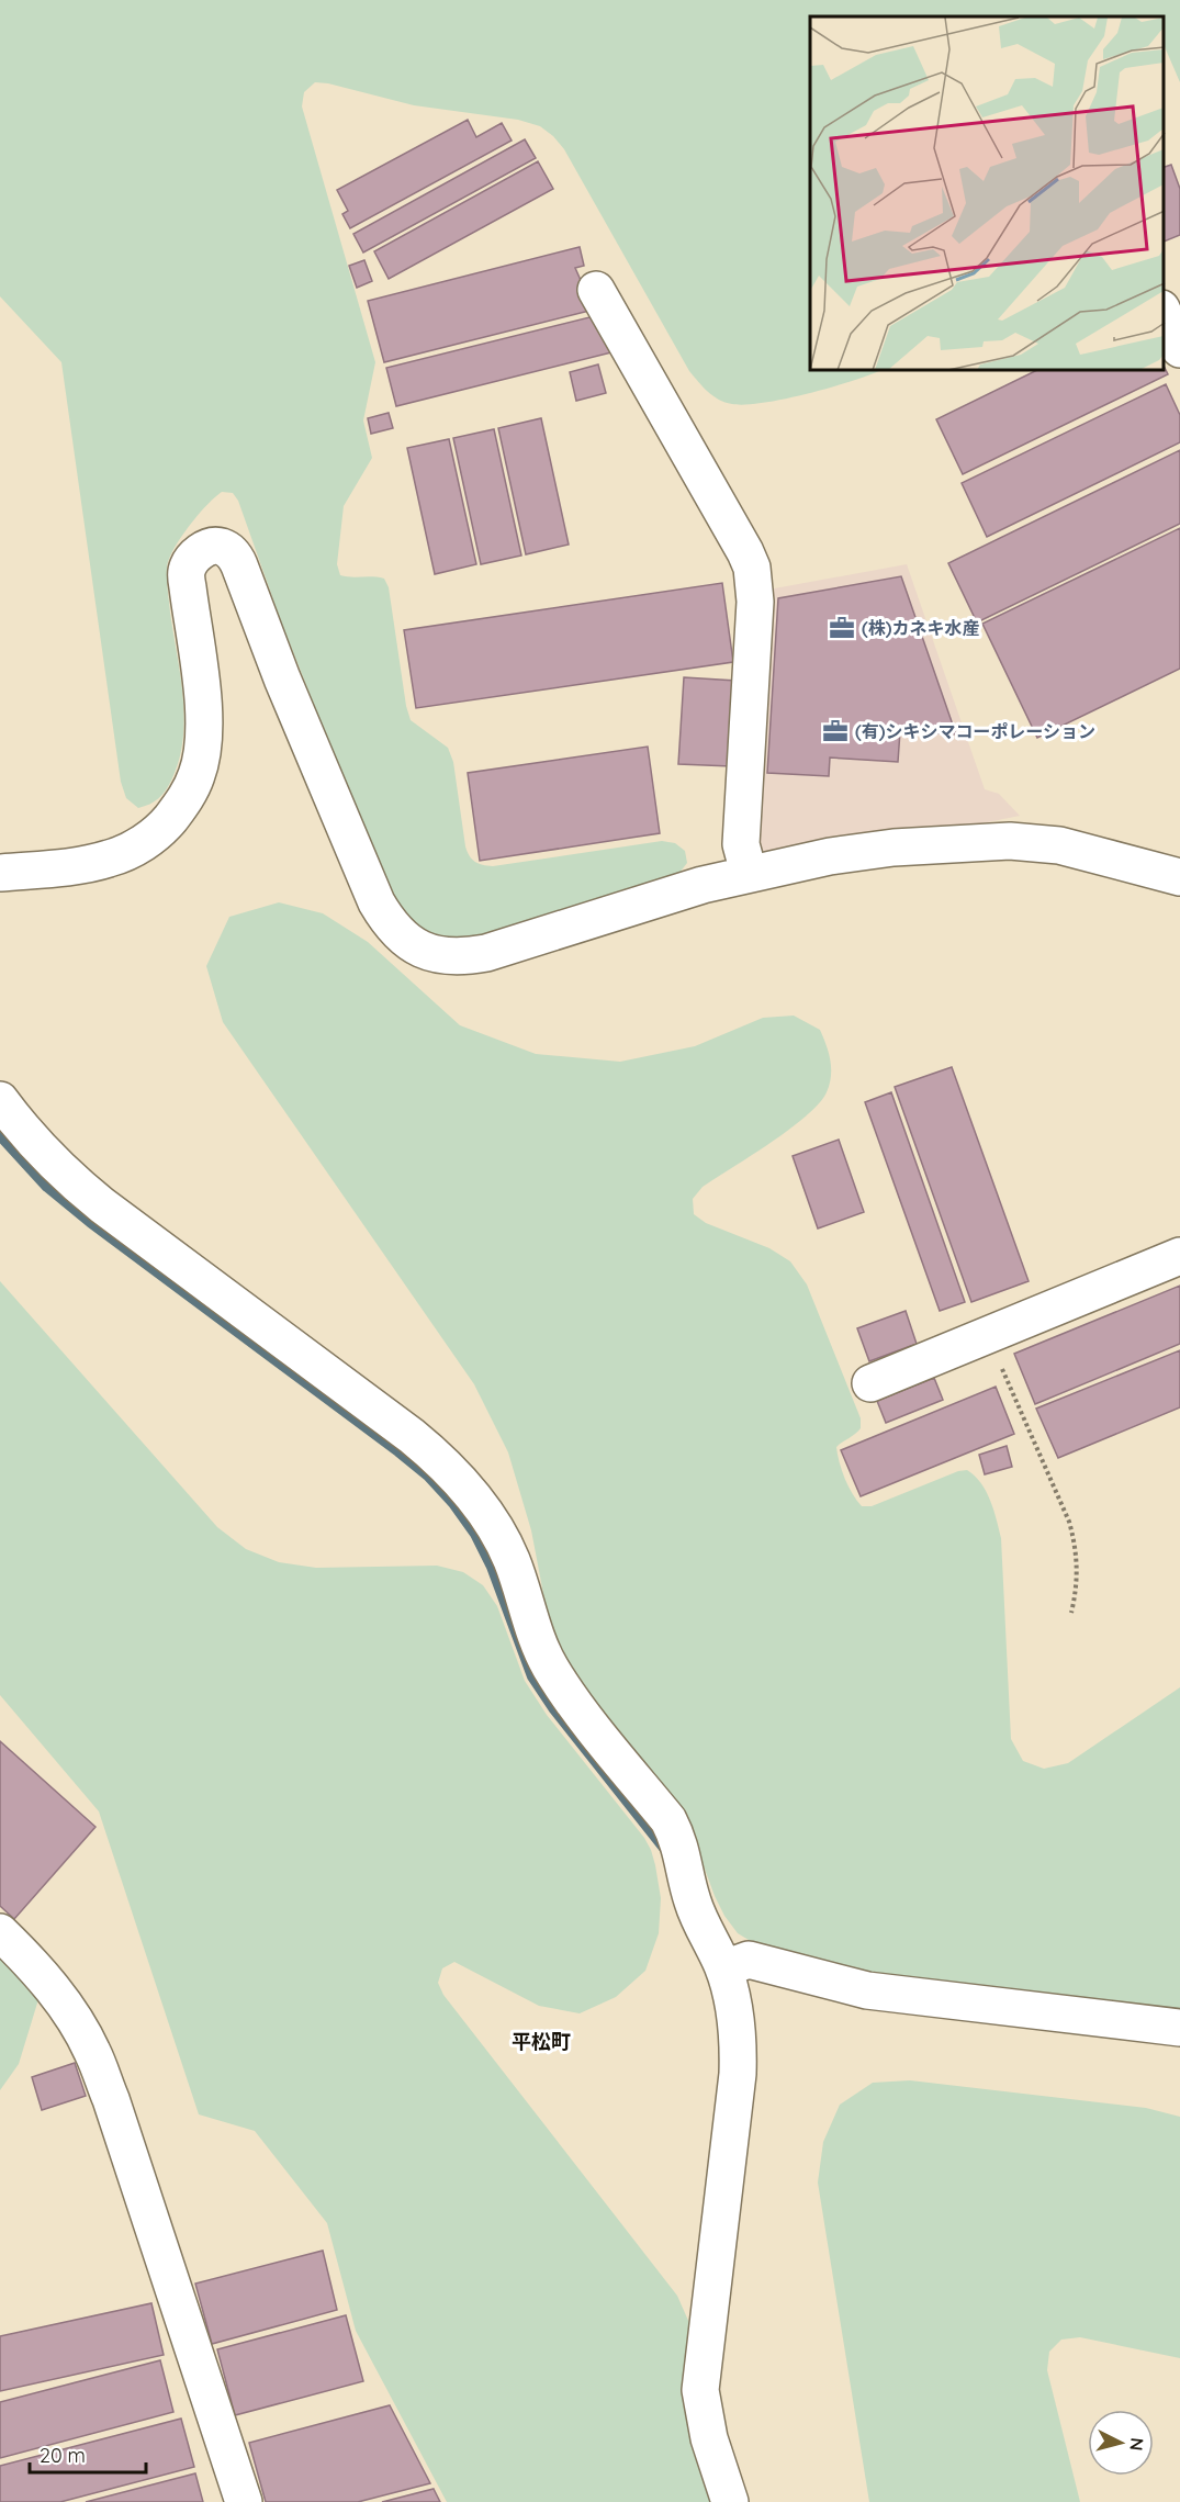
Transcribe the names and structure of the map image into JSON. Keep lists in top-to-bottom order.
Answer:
{
  "districts": ["平松町"],
  "places": {
    "office": ["(株)カネキ水産", "(有)シキシマコーポレーション"]
  },
  "scale_bar": "20 m",
  "north": "right"
}
